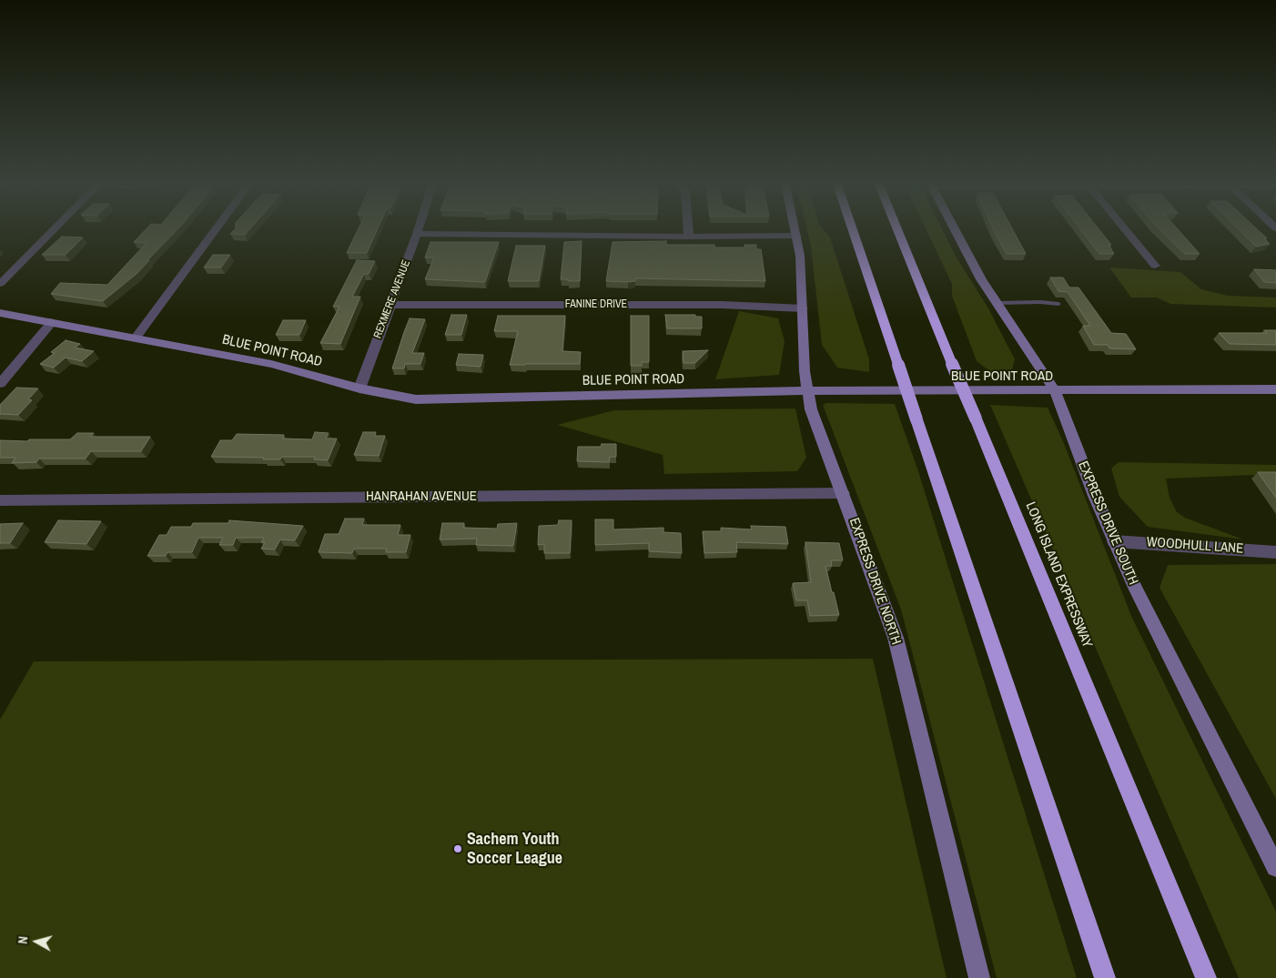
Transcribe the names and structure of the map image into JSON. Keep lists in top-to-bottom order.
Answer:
{
  "streets": {
    "highway": ["LONG ISLAND EXPRESSWAY"],
    "main road": ["BLUE POINT ROAD", "EXPRESS DRIVE SOUTH", "EXPRESS DRIVE NORTH"],
    "street": [
      "REXMERE AVENUE",
      "FANINE DRIVE",
      "HANRAHAN AVENUE",
      "WOODHULL LANE"
    ]
  },
  "crossings": [
    ["REXMERE AVENUE", "FANINE DRIVE"],
    ["REXMERE AVENUE", "BLUE POINT ROAD"],
    ["FANINE DRIVE", "EXPRESS DRIVE NORTH"],
    ["BLUE POINT ROAD", "EXPRESS DRIVE SOUTH"],
    ["BLUE POINT ROAD", "EXPRESS DRIVE NORTH"],
    ["HANRAHAN AVENUE", "EXPRESS DRIVE NORTH"],
    ["EXPRESS DRIVE SOUTH", "WOODHULL LANE"]
  ],
  "places": ["Sachem Youth Soccer League"],
  "north": "left"
}
